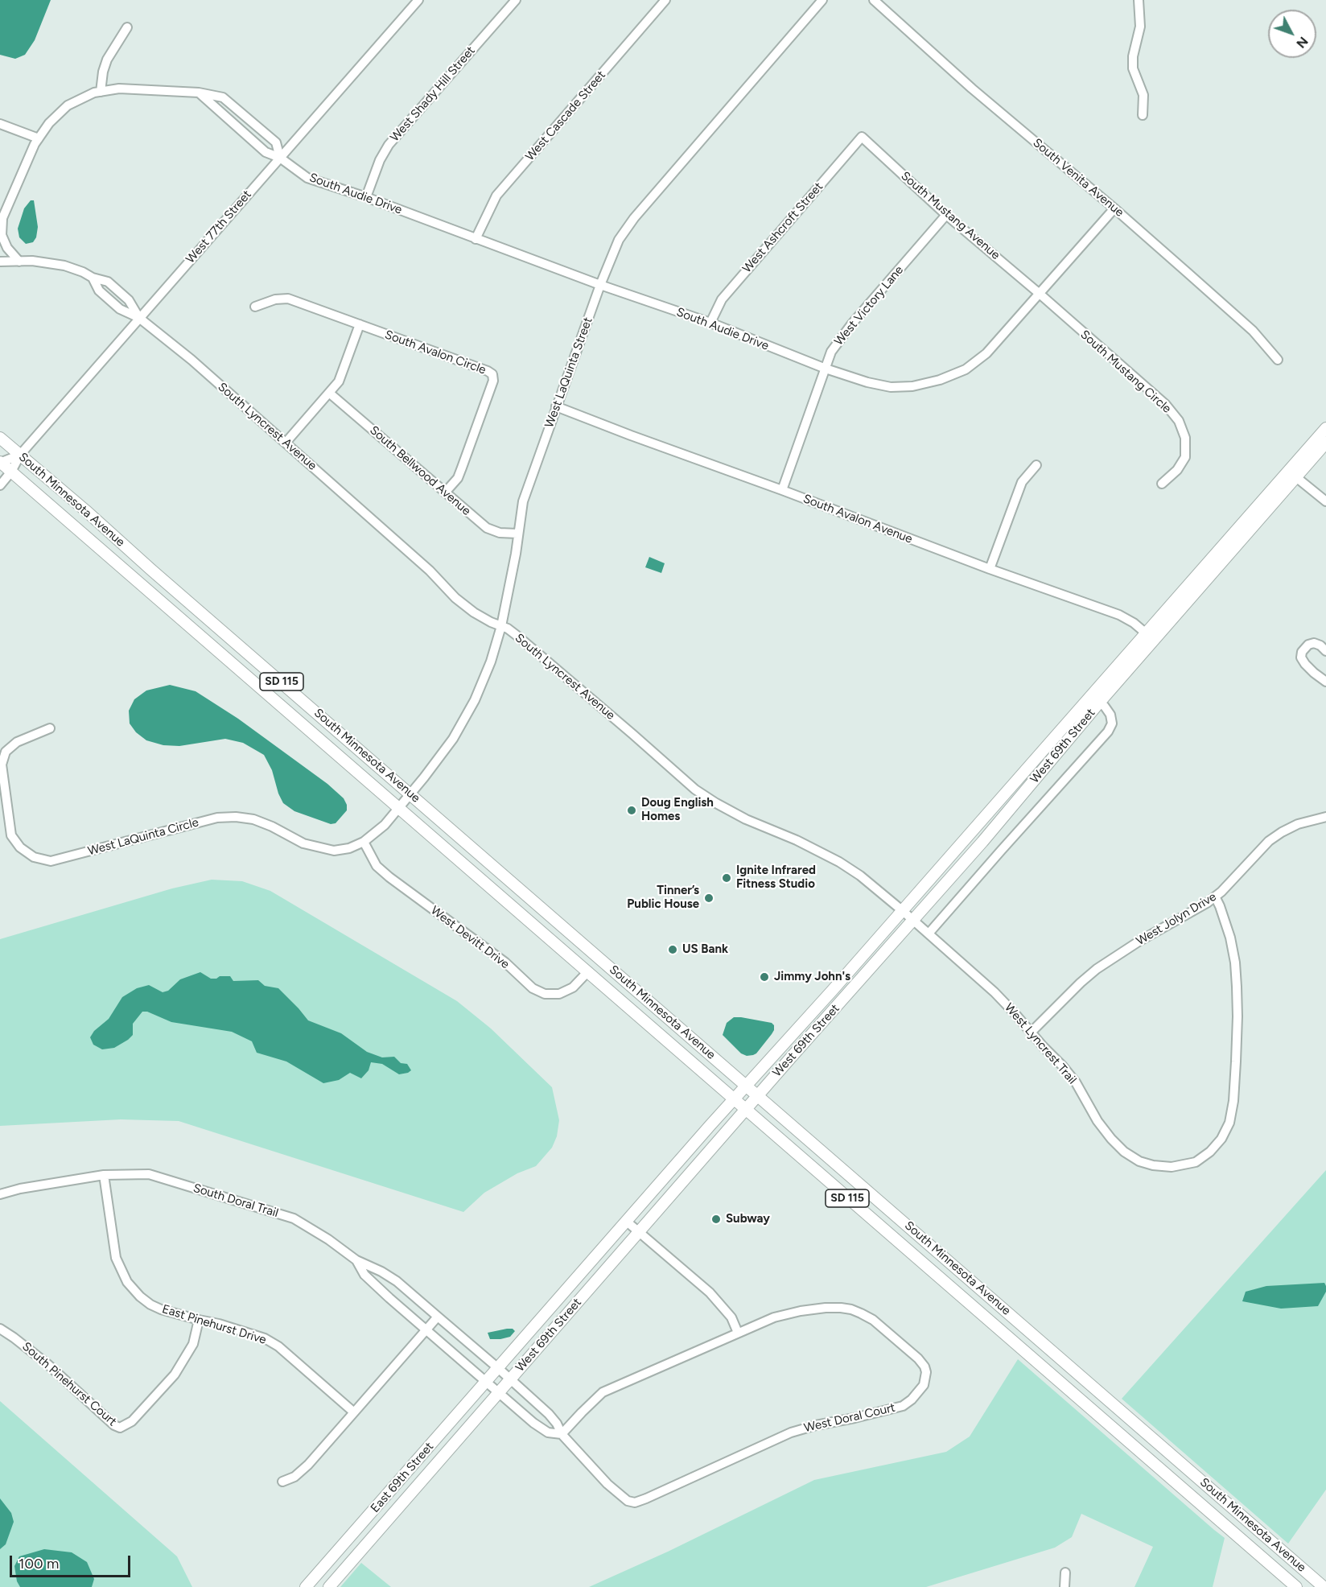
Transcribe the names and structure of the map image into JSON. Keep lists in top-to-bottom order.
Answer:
{
  "streets": {
    "main road": [
      "South Minnesota Avenue",
      "SD 115",
      "West 69th Street",
      "East 69th Street"
    ],
    "street": [
      "West Shady Hill Street",
      "West Cascade Street",
      "South Venita Avenue",
      "South Audie Drive",
      "South Mustang Avenue",
      "West 77th Street",
      "West Ashcroft Street",
      "West Victory Lane",
      "South Avalon Circle",
      "South Mustang Circle",
      "West LaQuinta Street",
      "South Lyncrest Avenue",
      "South Bellwood Avenue",
      "South Avalon Avenue",
      "West LaQuinta Circle",
      "West Jolyn Drive",
      "West Devitt Drive",
      "West Lyncrest Trail",
      "South Doral Trail",
      "East Pinehurst Drive",
      "South Pinehurst Court",
      "West Doral Court"
    ]
  },
  "crossings": [
    ["West Shady Hill Street", "South Audie Drive"],
    ["West Cascade Street", "South Audie Drive"],
    ["South Venita Avenue", "South Audie Drive"],
    ["South Audie Drive", "South Mustang Avenue"],
    ["South Audie Drive", "West 77th Street"],
    ["South Audie Drive", "West Ashcroft Street"],
    ["South Audie Drive", "West Victory Lane"],
    ["South Audie Drive", "South Mustang Circle"],
    ["South Audie Drive", "West LaQuinta Street"],
    ["South Mustang Avenue", "West Ashcroft Street"],
    ["South Mustang Avenue", "West Victory Lane"],
    ["South Mustang Avenue", "South Mustang Circle"],
    ["West 77th Street", "South Lyncrest Avenue"],
    ["West 77th Street", "South Minnesota Avenue"],
    ["West Victory Lane", "South Avalon Avenue"],
    ["South Avalon Circle", "South Bellwood Avenue"],
    ["West LaQuinta Street", "South Lyncrest Avenue"],
    ["West LaQuinta Street", "South Bellwood Avenue"],
    ["West LaQuinta Street", "South Minnesota Avenue"],
    ["West LaQuinta Street", "South Avalon Avenue"],
    ["West LaQuinta Street", "West LaQuinta Circle"],
    ["South Lyncrest Avenue", "West 69th Street"],
    ["South Lyncrest Avenue", "West Lyncrest Trail"],
    ["South Minnesota Avenue", "West 69th Street"],
    ["South Minnesota Avenue", "West LaQuinta Circle"],
    ["South Minnesota Avenue", "West Devitt Drive"],
    ["South Avalon Avenue", "West 69th Street"],
    ["West 69th Street", "West Lyncrest Trail"],
    ["West 69th Street", "South Doral Trail"],
    ["West 69th Street", "East 69th Street"],
    ["West LaQuinta Circle", "West Devitt Drive"],
    ["West Jolyn Drive", "West Lyncrest Trail"],
    ["South Doral Trail", "East Pinehurst Drive"],
    ["South Doral Trail", "West Doral Court"],
    ["South Doral Trail", "East 69th Street"],
    ["East Pinehurst Drive", "South Pinehurst Court"]
  ],
  "places": [
    "Doug English Homes",
    "Ignite Infrared Fitness Studio",
    "Tinner’s Public House",
    "US Bank",
    "Jimmy John's",
    "Subway"
  ],
  "scale_bar": "100 m",
  "north": "bottom right"
}
